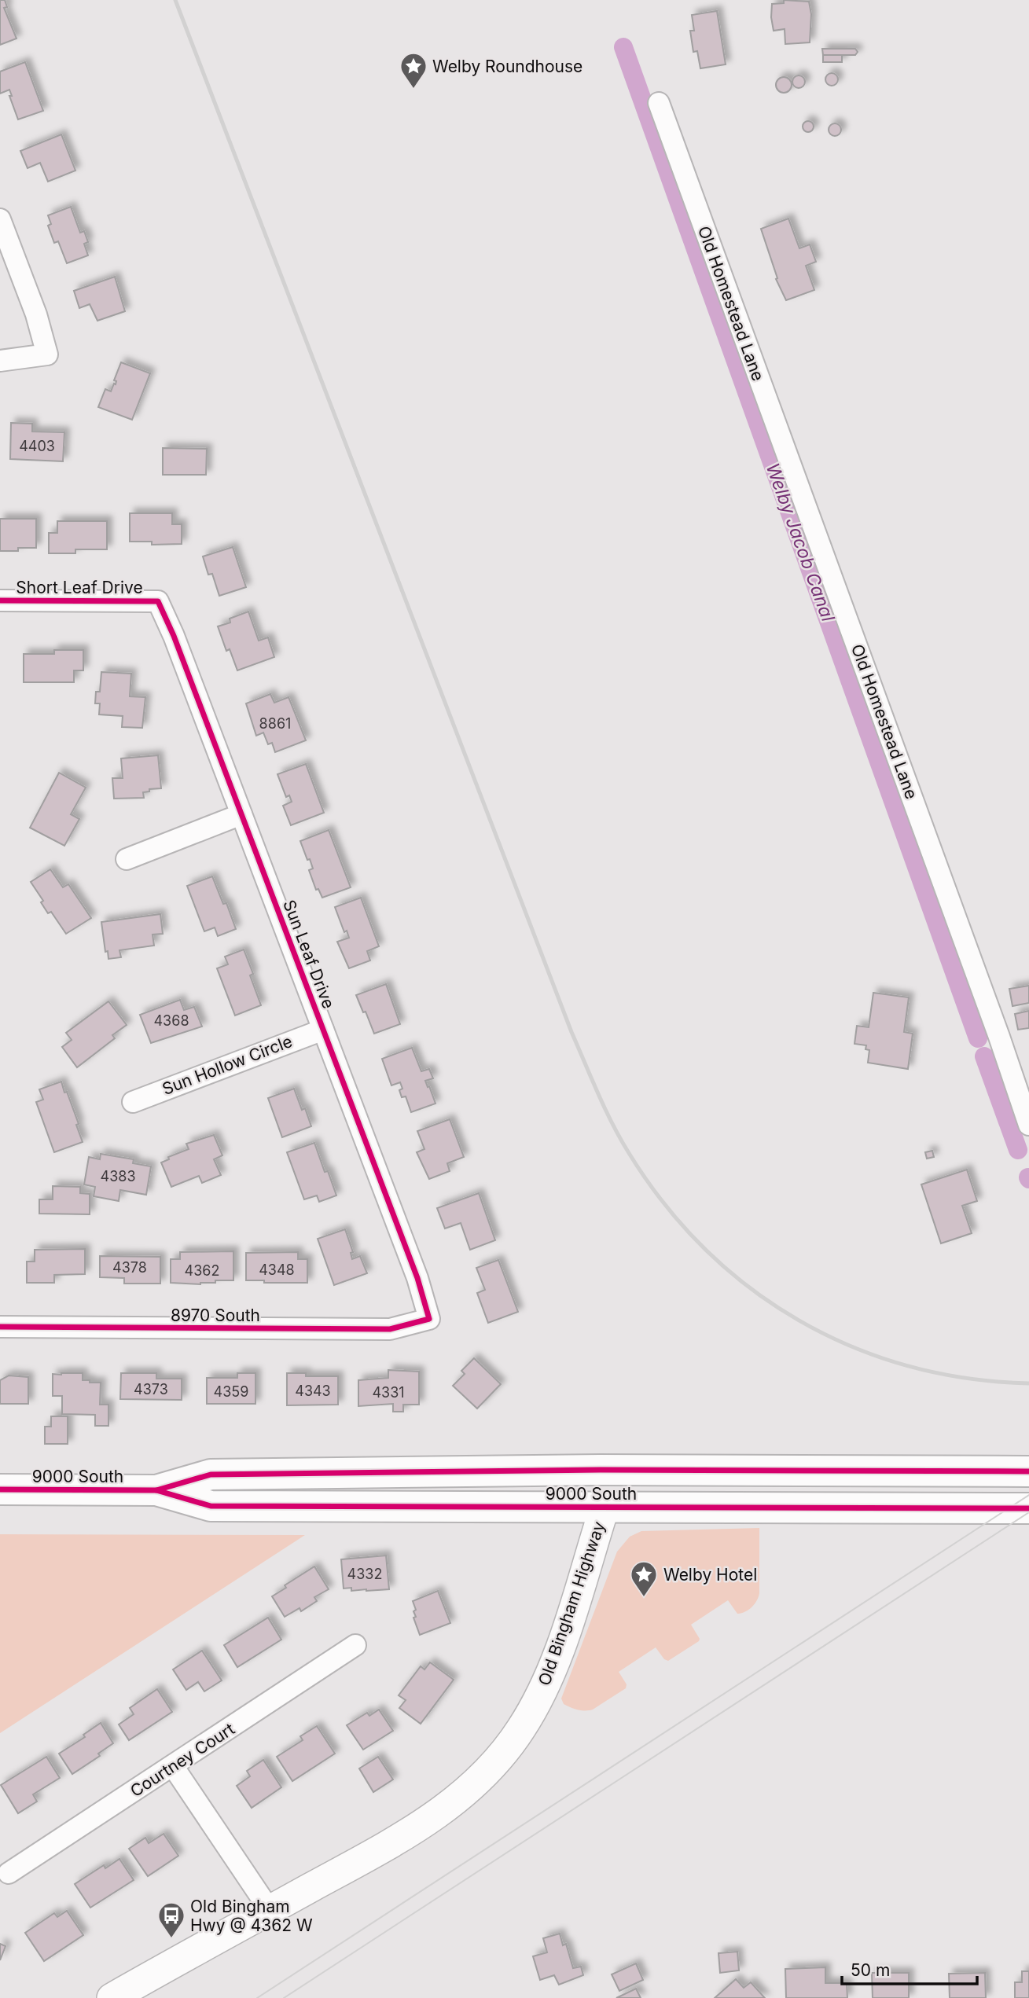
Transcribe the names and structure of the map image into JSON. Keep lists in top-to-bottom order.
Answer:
{
  "streets": {
    "main road": ["9000 South", "Old Bingham Highway"],
    "street": [
      "Old Homestead Lane",
      "Short Leaf Drive",
      "Sun Leaf Drive",
      "Sun Hollow Circle",
      "8970 South",
      "Courtney Court"
    ]
  },
  "crossings": [
    ["Short Leaf Drive", "Sun Leaf Drive"],
    ["Sun Leaf Drive", "Sun Hollow Circle"],
    ["Sun Leaf Drive", "8970 South"],
    ["9000 South", "Old Bingham Highway"]
  ],
  "water": ["Welby Jacob Canal"],
  "places": {
    "place": ["Welby Roundhouse", "Welby Hotel"],
    "bus stop": ["Old Bingham Hwy @ 4362 W"]
  },
  "house_numbers": [
    "4403",
    "8861",
    "4368",
    "4383",
    "4378",
    "4348",
    "4362",
    "4373",
    "4343",
    "4359",
    "4331",
    "4332"
  ],
  "scale_bar": "50 m"
}
